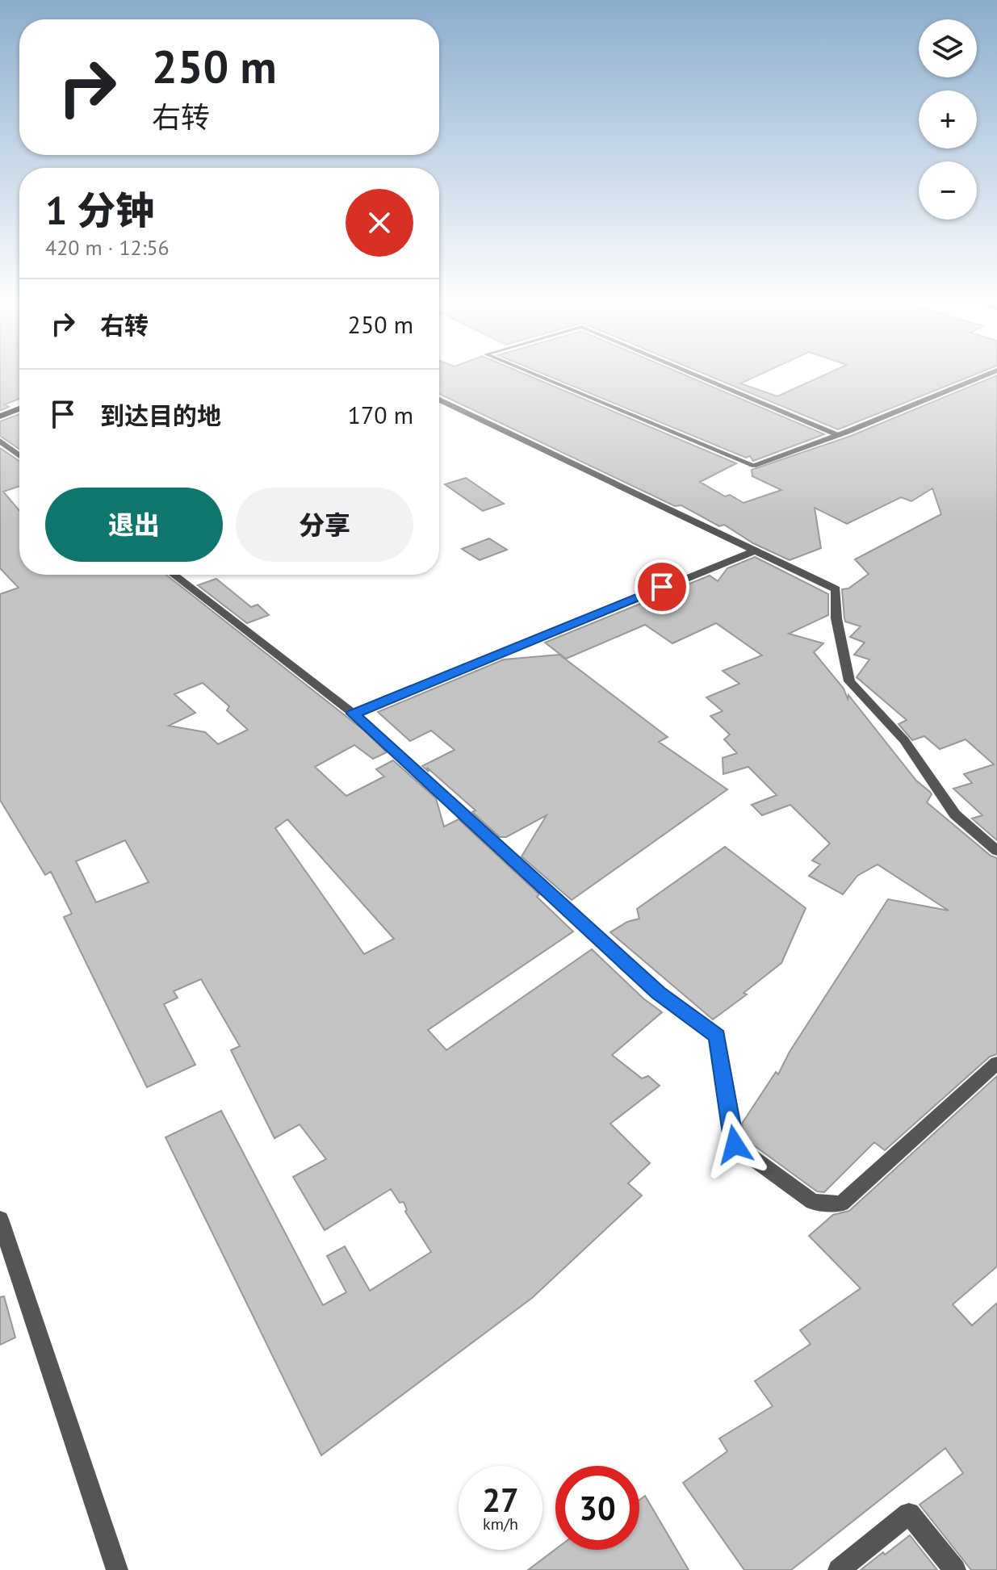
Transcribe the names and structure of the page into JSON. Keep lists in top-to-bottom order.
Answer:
{
  "page": {
    "map_buttons": ["+", "−"],
    "turn": ["250 m", "右转"],
    "heading": ["1 分钟", "420 m · 12:56"],
    "list": [
      {
        "name": "右转",
        "value": "250 m"
      },
      {
        "name": "到达目的地",
        "value": "170 m"
      }
    ],
    "buttons": ["退出", "分享"],
    "speed": "27 km/h",
    "limit": "30"
  }
}
